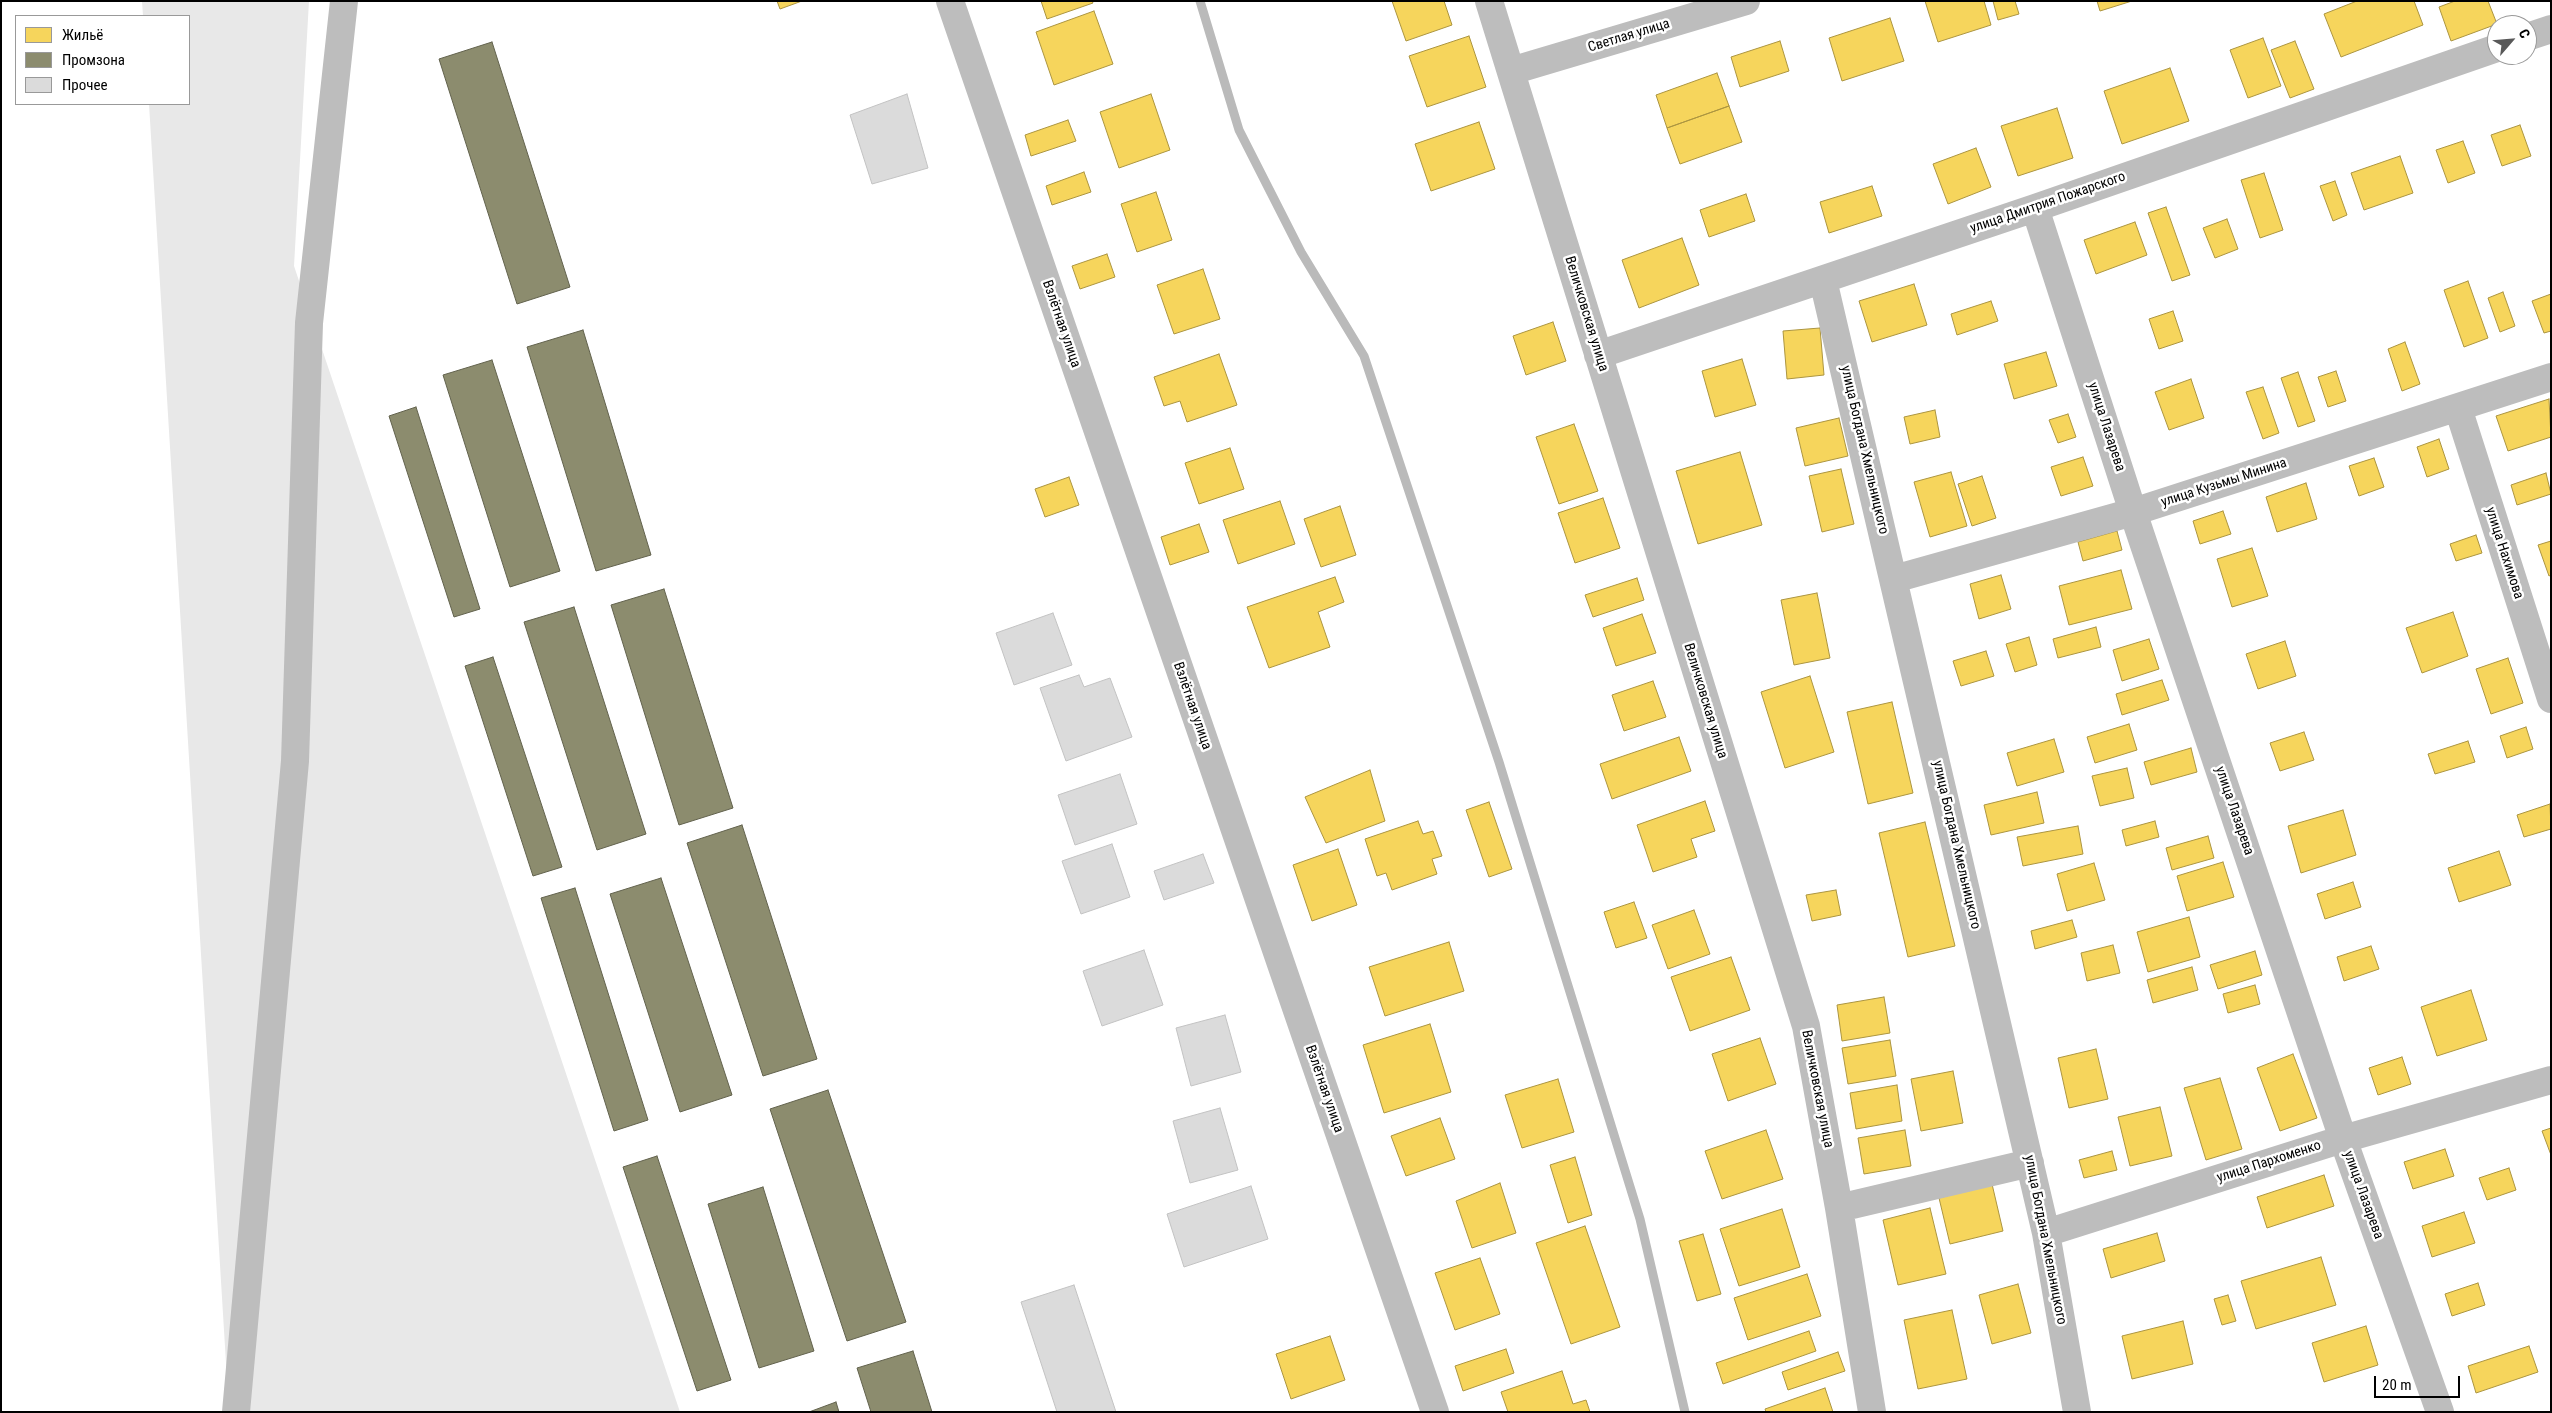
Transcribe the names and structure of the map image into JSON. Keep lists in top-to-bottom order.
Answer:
{
  "streets": {
    "street": [
      "Светлая улица",
      "улица Дмитрия Пожарского",
      "Величковская улица",
      "Взлётная улица",
      "улица Лазарева",
      "улица Богдана Хмельницкого",
      "улица Кузьмы Минина",
      "улица Нахимова",
      "улица Пархоменко"
    ]
  },
  "crossings": [
    ["Светлая улица", "Величковская улица"],
    ["улица Дмитрия Пожарского", "Величковская улица"],
    ["улица Дмитрия Пожарского", "улица Лазарева"],
    ["улица Дмитрия Пожарского", "улица Богдана Хмельницкого"],
    ["улица Лазарева", "улица Кузьмы Минина"],
    ["улица Лазарева", "улица Пархоменко"],
    ["улица Богдана Хмельницкого", "улица Кузьмы Минина"],
    ["улица Богдана Хмельницкого", "улица Пархоменко"],
    ["улица Кузьмы Минина", "улица Нахимова"]
  ],
  "legend": ["Жильё", "Промзона", "Прочее"],
  "scale_bar": "20 m",
  "north": "top right"
}
